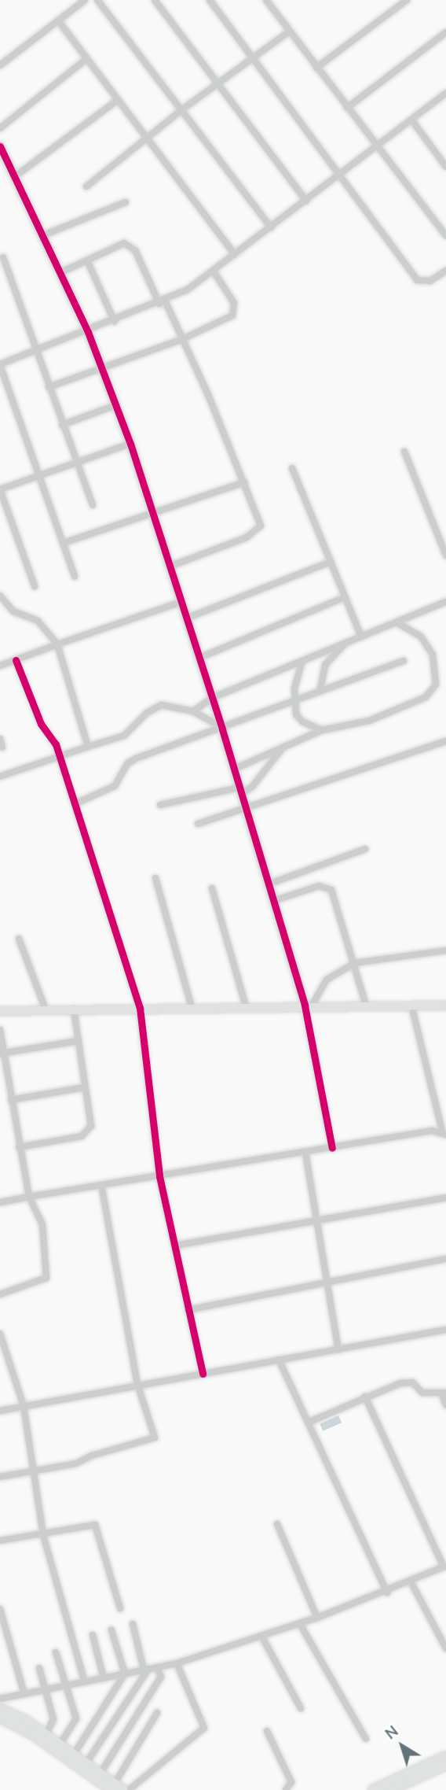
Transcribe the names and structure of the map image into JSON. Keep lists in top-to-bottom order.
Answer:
{
  "north": "top left"
}
